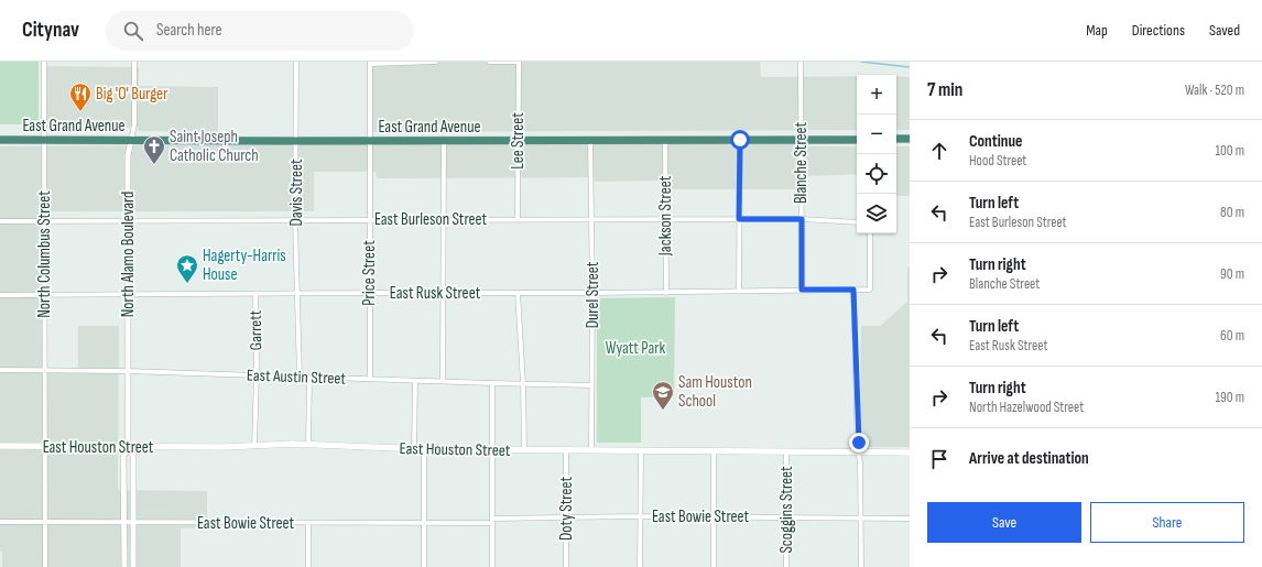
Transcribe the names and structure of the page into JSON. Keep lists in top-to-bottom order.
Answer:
{
  "streets": {
    "highway": ["East Grand Avenue"],
    "main road": ["East Houston Street"],
    "street": [
      "Lee Street",
      "Blanche Street",
      "Davis Street",
      "Jackson Street",
      "East Burleson Street",
      "North Columbus Street",
      "North Alamo Boulevard",
      "Price Street",
      "East Rusk Street",
      "Durel Street",
      "Garrett",
      "East Austin Street",
      "Doty Street",
      "Scoggins Street",
      "East Bowie Street"
    ]
  },
  "crossings": [
    ["East Grand Avenue", "Lee Street"],
    ["East Grand Avenue", "Blanche Street"],
    ["East Grand Avenue", "Davis Street"],
    ["East Grand Avenue", "Jackson Street"],
    ["East Grand Avenue", "North Columbus Street"],
    ["East Grand Avenue", "North Alamo Boulevard"],
    ["East Grand Avenue", "Price Street"],
    ["East Grand Avenue", "Durel Street"],
    ["Lee Street", "East Burleson Street"],
    ["Blanche Street", "East Burleson Street"],
    ["Blanche Street", "East Rusk Street"],
    ["Davis Street", "East Burleson Street"],
    ["Davis Street", "East Rusk Street"],
    ["Davis Street", "East Austin Street"],
    ["Jackson Street", "East Burleson Street"],
    ["Jackson Street", "East Rusk Street"],
    ["East Burleson Street", "North Columbus Street"],
    ["East Burleson Street", "North Alamo Boulevard"],
    ["East Burleson Street", "Price Street"],
    ["East Burleson Street", "Durel Street"],
    ["North Columbus Street", "East Rusk Street"],
    ["North Columbus Street", "East Austin Street"],
    ["North Columbus Street", "East Houston Street"],
    ["North Columbus Street", "East Bowie Street"],
    ["North Alamo Boulevard", "East Rusk Street"],
    ["North Alamo Boulevard", "East Austin Street"],
    ["North Alamo Boulevard", "East Houston Street"],
    ["Price Street", "East Rusk Street"],
    ["Price Street", "East Austin Street"],
    ["East Rusk Street", "Durel Street"],
    ["East Rusk Street", "Garrett"],
    ["Durel Street", "East Austin Street"],
    ["Durel Street", "East Houston Street"],
    ["Garrett", "East Austin Street"],
    ["Garrett", "East Houston Street"],
    ["East Houston Street", "Doty Street"],
    ["East Houston Street", "Scoggins Street"],
    ["Doty Street", "East Bowie Street"],
    ["Scoggins Street", "East Bowie Street"]
  ],
  "parks": ["Wyatt Park"],
  "places": {
    "restaurant": ["Big 'O' Burger"],
    "church": ["Saint Joseph Catholic Church"],
    "place": ["Hagerty-Harris House"],
    "school or university": ["Sam Houston School"]
  },
  "page": {
    "header": "Citynav",
    "search": "Search here",
    "nav": ["Map", "Directions", "Saved"],
    "heading": ["7 min", "Walk · 520 m"],
    "map_buttons": ["+", "−"],
    "list": [
      ["Continue", "Hood Street", "100 m"],
      ["Turn left", "East Burleson Street", "80 m"],
      ["Turn right", "Blanche Street", "90 m"],
      ["Turn left", "East Rusk Street", "60 m"],
      ["Turn right", "North Hazelwood Street", "190 m"],
      "Arrive at destination"
    ],
    "buttons": ["Save", "Share"]
  }
}
